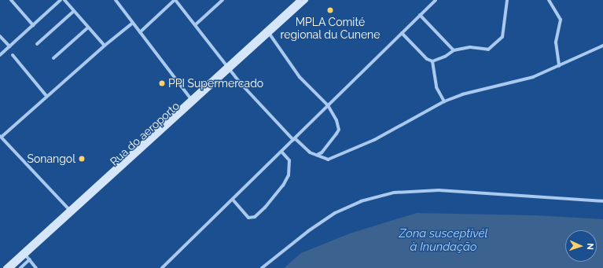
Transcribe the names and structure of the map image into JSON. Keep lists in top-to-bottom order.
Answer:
{
  "streets": {
    "main road": ["Rua do aeroporto"]
  },
  "water": ["Zona susceptivél à Inundação"],
  "places": ["MPLA Comité regional du Cunene", "PPI Supermercado", "Sonangol"],
  "north": "right"
}
